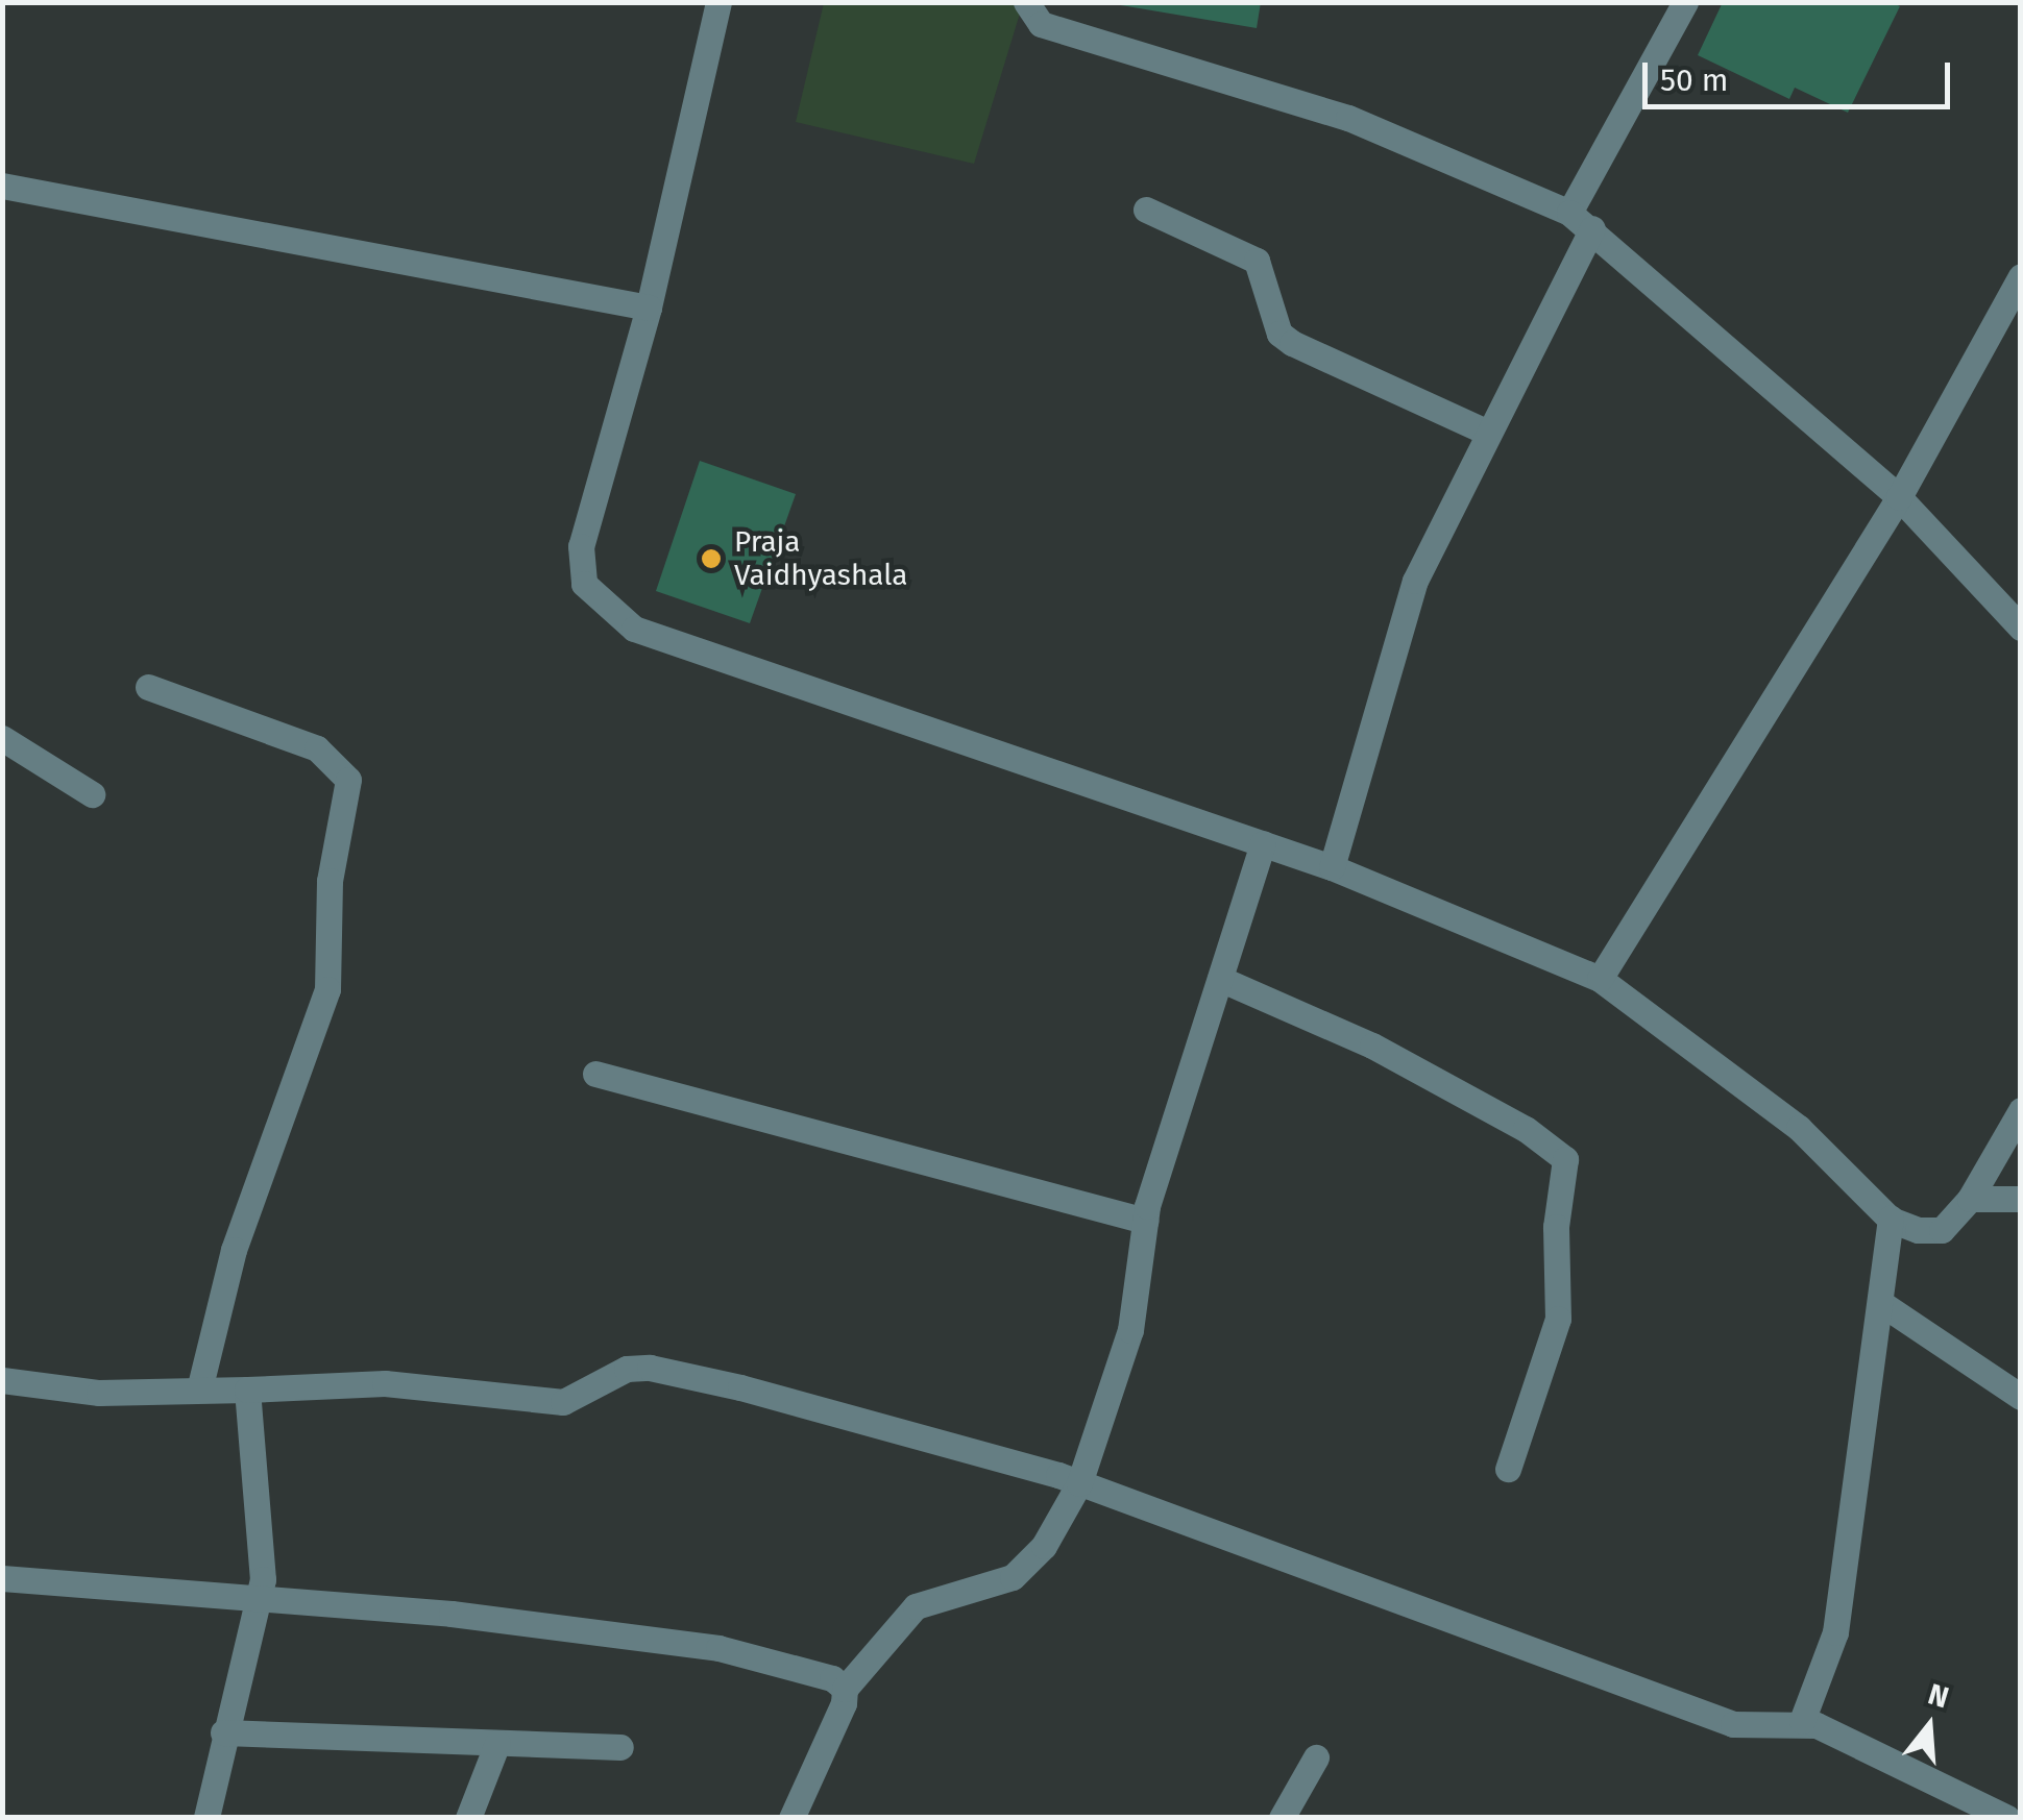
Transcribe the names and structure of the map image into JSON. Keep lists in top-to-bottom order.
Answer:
{
  "places": ["Praja Vaidhyashala"],
  "scale_bar": "50 m",
  "north": "top"
}
